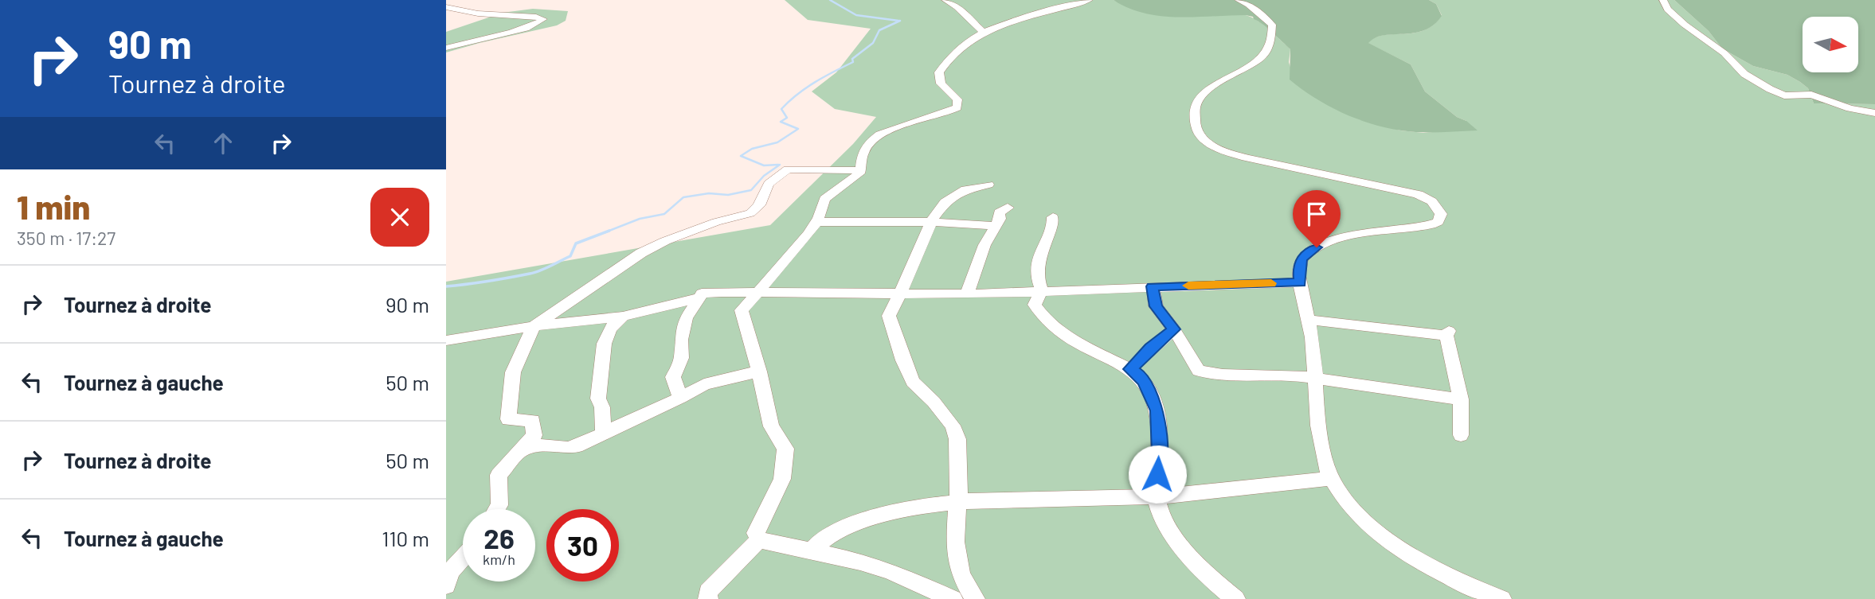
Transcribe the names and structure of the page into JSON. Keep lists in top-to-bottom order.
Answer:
{
  "north": "right",
  "page": {
    "turn": ["90 m", "Tournez à droite"],
    "heading": ["1 min", "350 m · 17:27"],
    "list": [
      {
        "name": "Tournez à droite",
        "value": "90 m"
      },
      {
        "name": "Tournez à gauche",
        "value": "50 m"
      },
      {
        "name": "Tournez à droite",
        "value": "50 m"
      },
      {
        "name": "Tournez à gauche",
        "value": "110 m"
      }
    ],
    "speed": "26 km/h",
    "limit": "30"
  }
}
